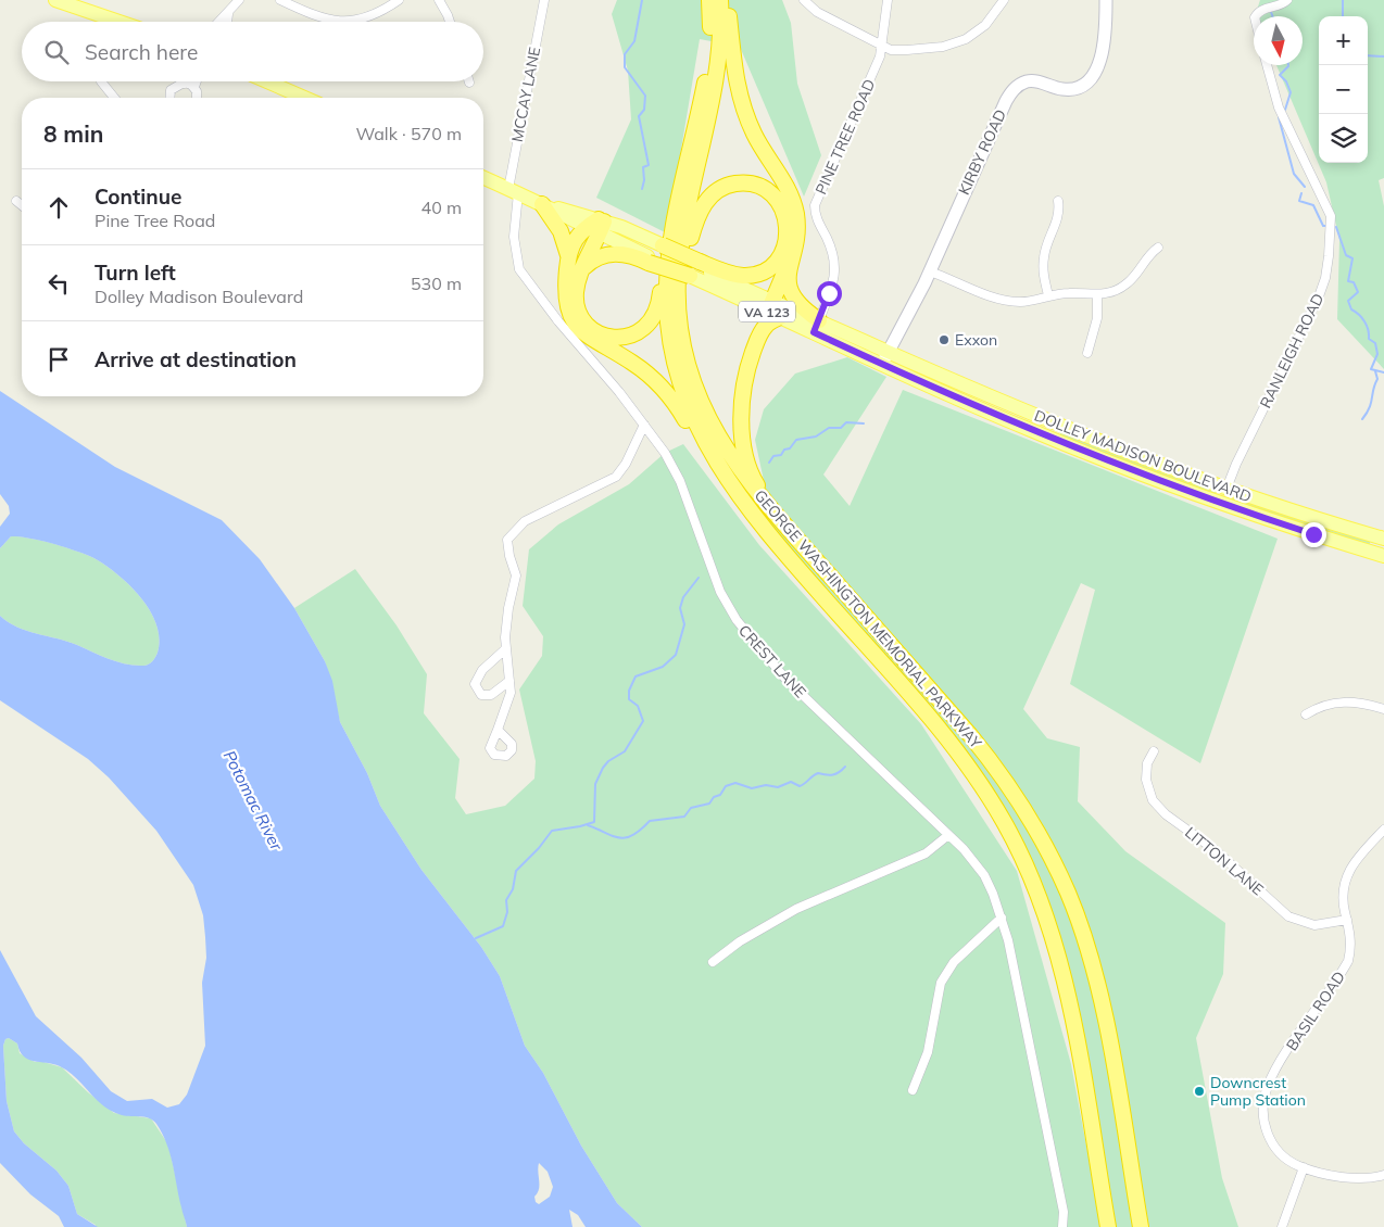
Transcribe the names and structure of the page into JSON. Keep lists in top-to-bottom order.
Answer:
{
  "streets": {
    "highway": ["GEORGE WASHINGTON MEMORIAL PARKWAY"],
    "main road": ["KIRBY ROAD", "VA 123", "DOLLEY MADISON BOULEVARD"],
    "street": [
      "MCCAY LANE",
      "PINE TREE ROAD",
      "RANLEIGH ROAD",
      "CREST LANE",
      "LITTON LANE",
      "BASIL ROAD"
    ]
  },
  "crossings": [
    ["MCCAY LANE", "CREST LANE"],
    ["PINE TREE ROAD", "DOLLEY MADISON BOULEVARD"],
    ["KIRBY ROAD", "DOLLEY MADISON BOULEVARD"],
    ["RANLEIGH ROAD", "DOLLEY MADISON BOULEVARD"],
    ["DOLLEY MADISON BOULEVARD", "GEORGE WASHINGTON MEMORIAL PARKWAY"],
    ["LITTON LANE", "BASIL ROAD"]
  ],
  "water": ["Potomac River"],
  "places": ["Exxon", "Downcrest Pump Station"],
  "north": "bottom",
  "page": {
    "map_buttons": ["+", "−"],
    "search": "Search here",
    "heading": ["8 min", "Walk · 570 m"],
    "list": [
      ["Continue", "Pine Tree Road", "40 m"],
      ["Turn left", "Dolley Madison Boulevard", "530 m"],
      "Arrive at destination"
    ]
  }
}
